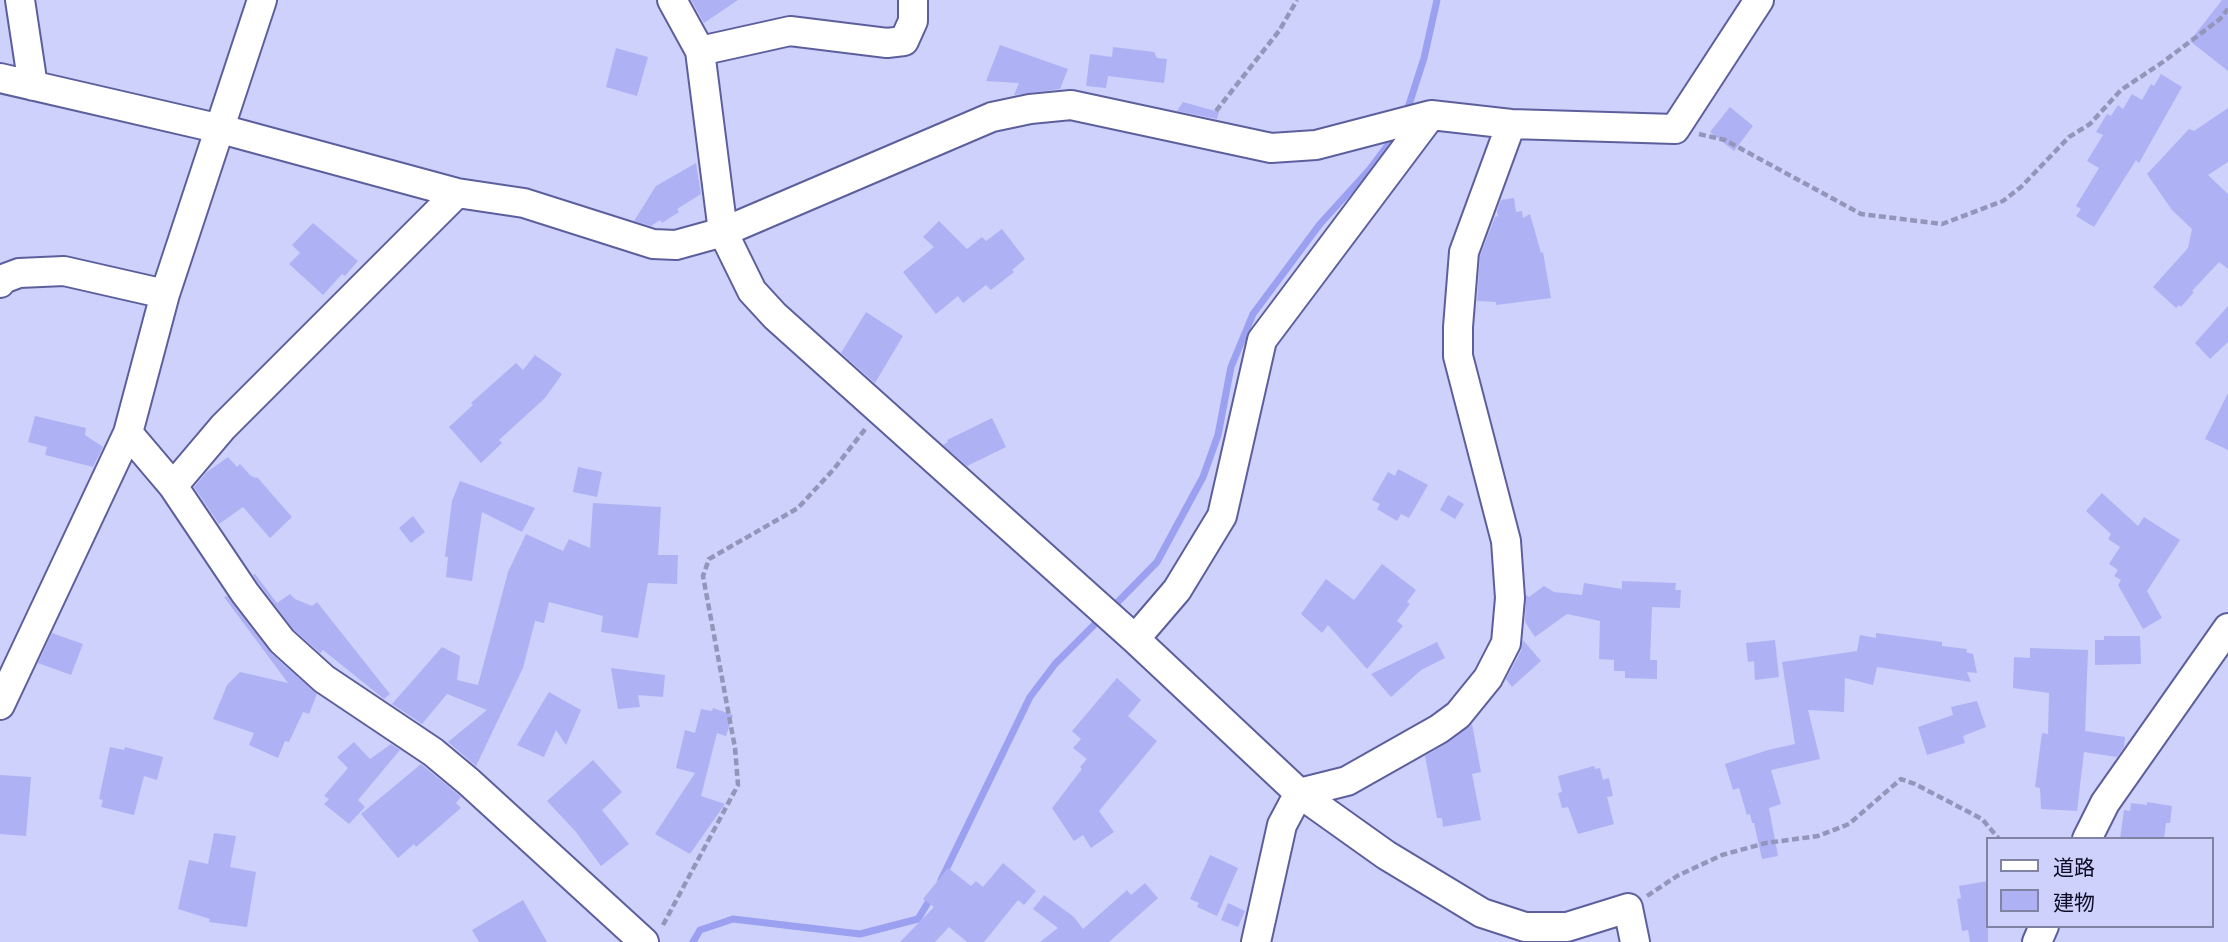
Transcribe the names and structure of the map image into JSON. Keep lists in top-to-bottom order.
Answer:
{
  "legend": ["道路", "建物"]
}
